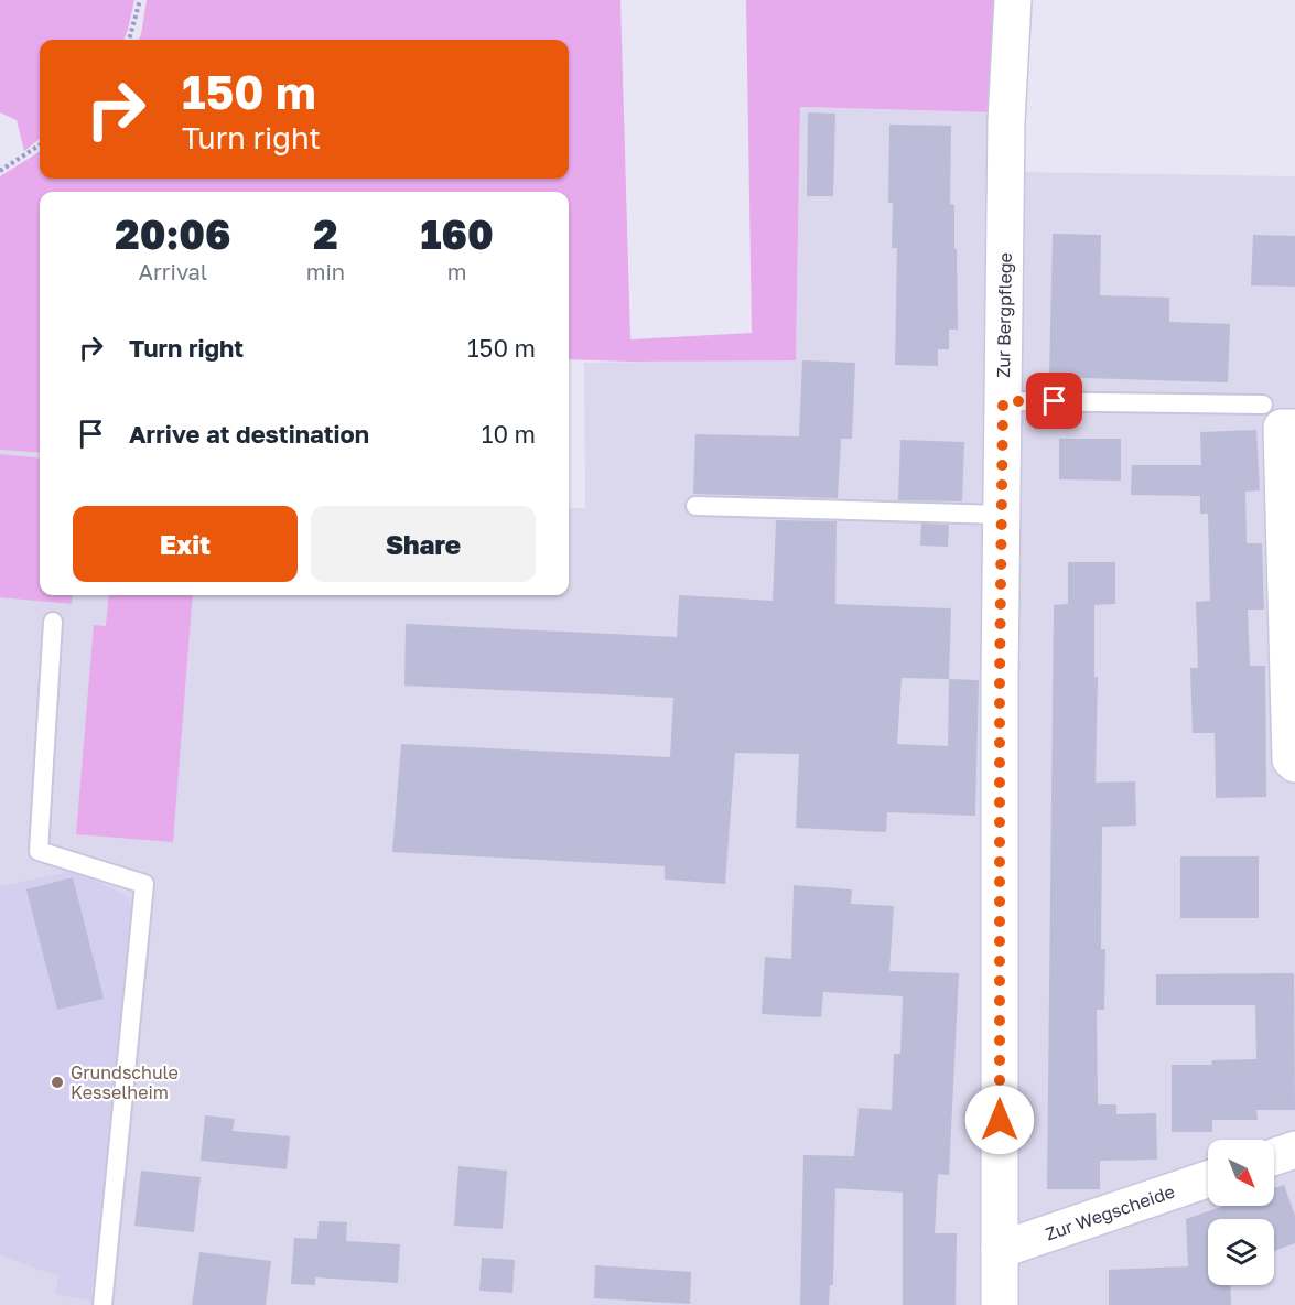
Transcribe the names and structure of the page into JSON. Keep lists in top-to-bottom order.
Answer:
{
  "streets": {
    "street": ["Zur Bergpflege", "Zur Wegscheide"]
  },
  "crossings": [
    ["Zur Bergpflege", "Zur Wegscheide"]
  ],
  "places": ["Grundschule Kesselheim"],
  "north": "bottom right",
  "page": {
    "turn": ["150 m", "Turn right"],
    "eta": [
      "20:06",
      "Arrival",
      "2",
      "min",
      "160",
      "m"
    ],
    "list": [
      {
        "name": "Turn right",
        "value": "150 m"
      },
      {
        "name": "Arrive at destination",
        "value": "10 m"
      }
    ],
    "buttons": ["Exit", "Share"]
  }
}
